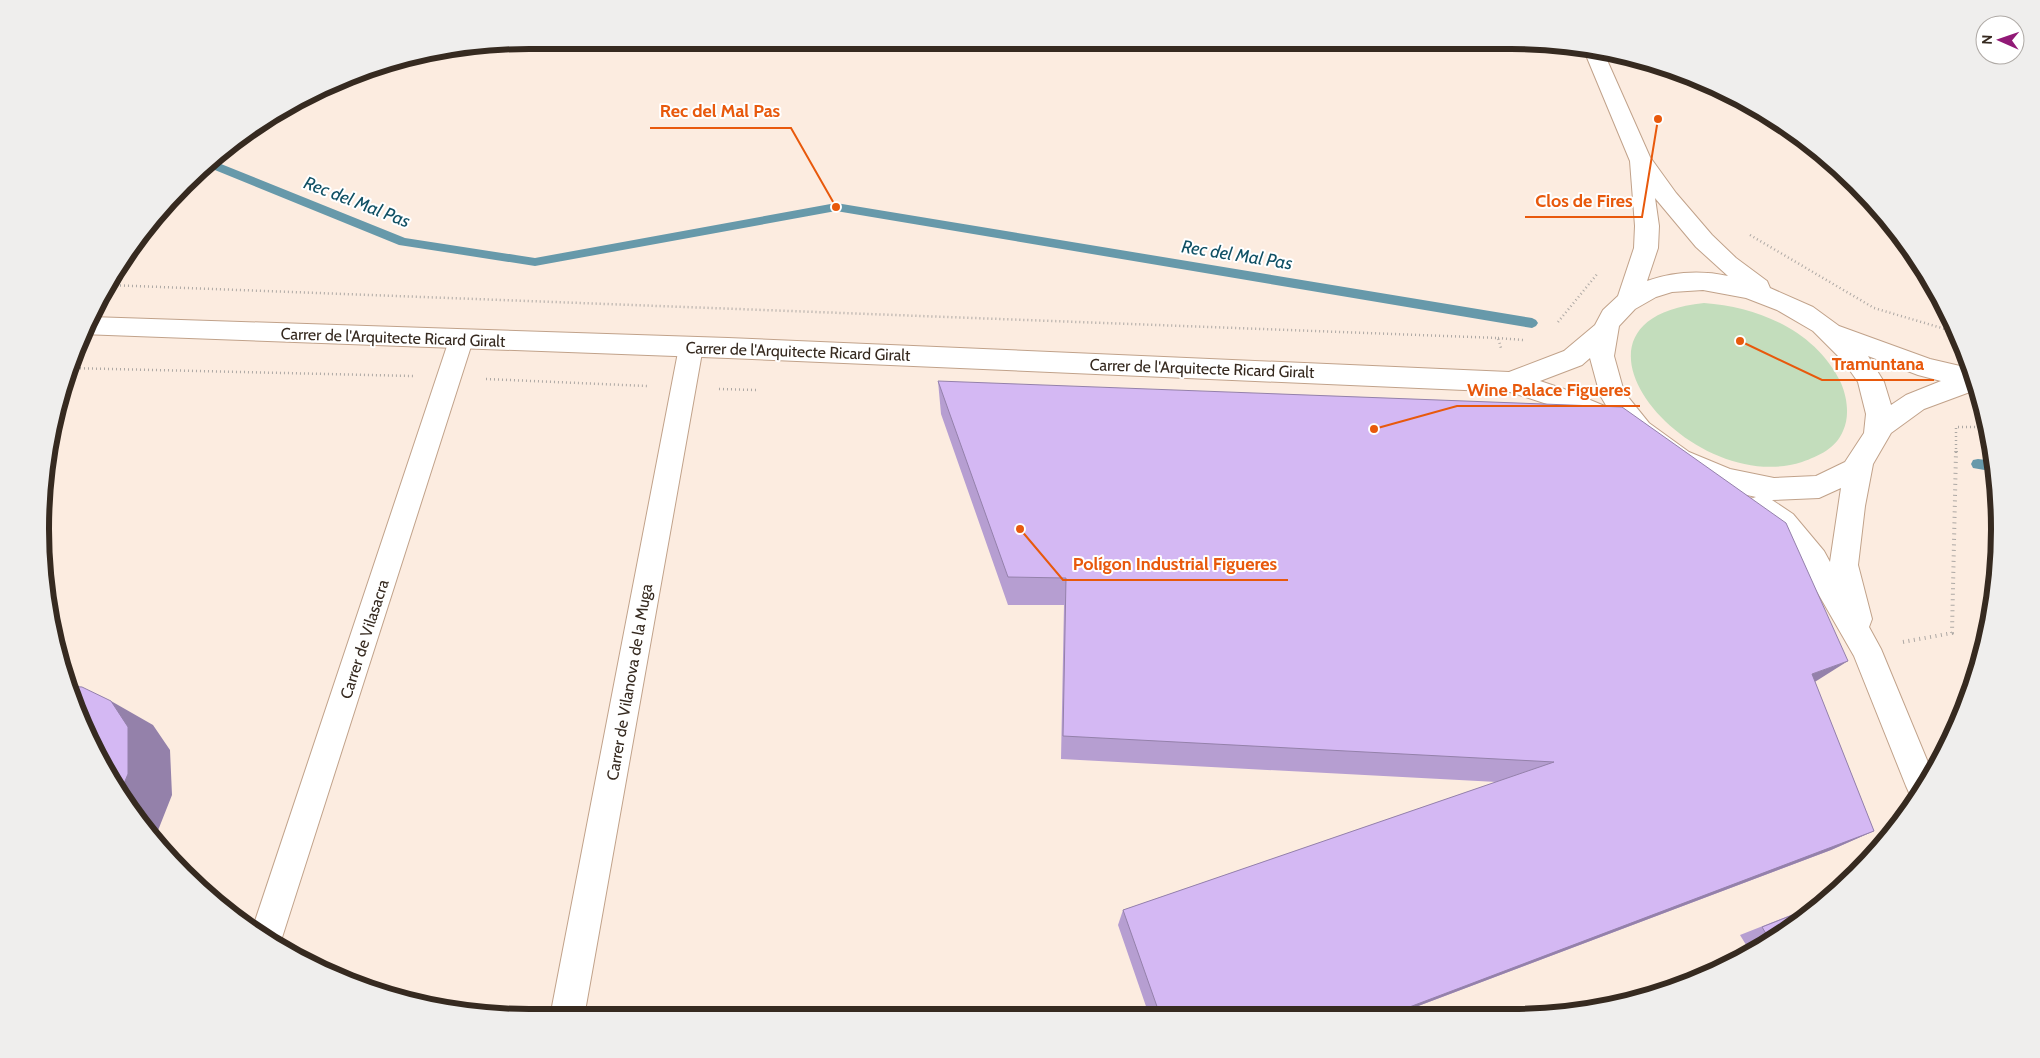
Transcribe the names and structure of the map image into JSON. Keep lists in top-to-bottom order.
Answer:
{
  "streets": {
    "main road": ["Carrer de l'Arquitecte Ricard Giralt", "Carrer de Vilasacra", "Carrer de Vilanova de la Muga"]
  },
  "crossings": [
    ["Carrer de l'Arquitecte Ricard Giralt", "Carrer de Vilasacra"],
    ["Carrer de l'Arquitecte Ricard Giralt", "Carrer de Vilanova de la Muga"]
  ],
  "water": ["Rec del Mal Pas"],
  "places": [
    "Clos de Fires",
    "Rec del Mal Pas",
    "Tramuntana",
    "Wine Palace Figueres",
    "Polígon Industrial Figueres"
  ],
  "north": "left"
}
